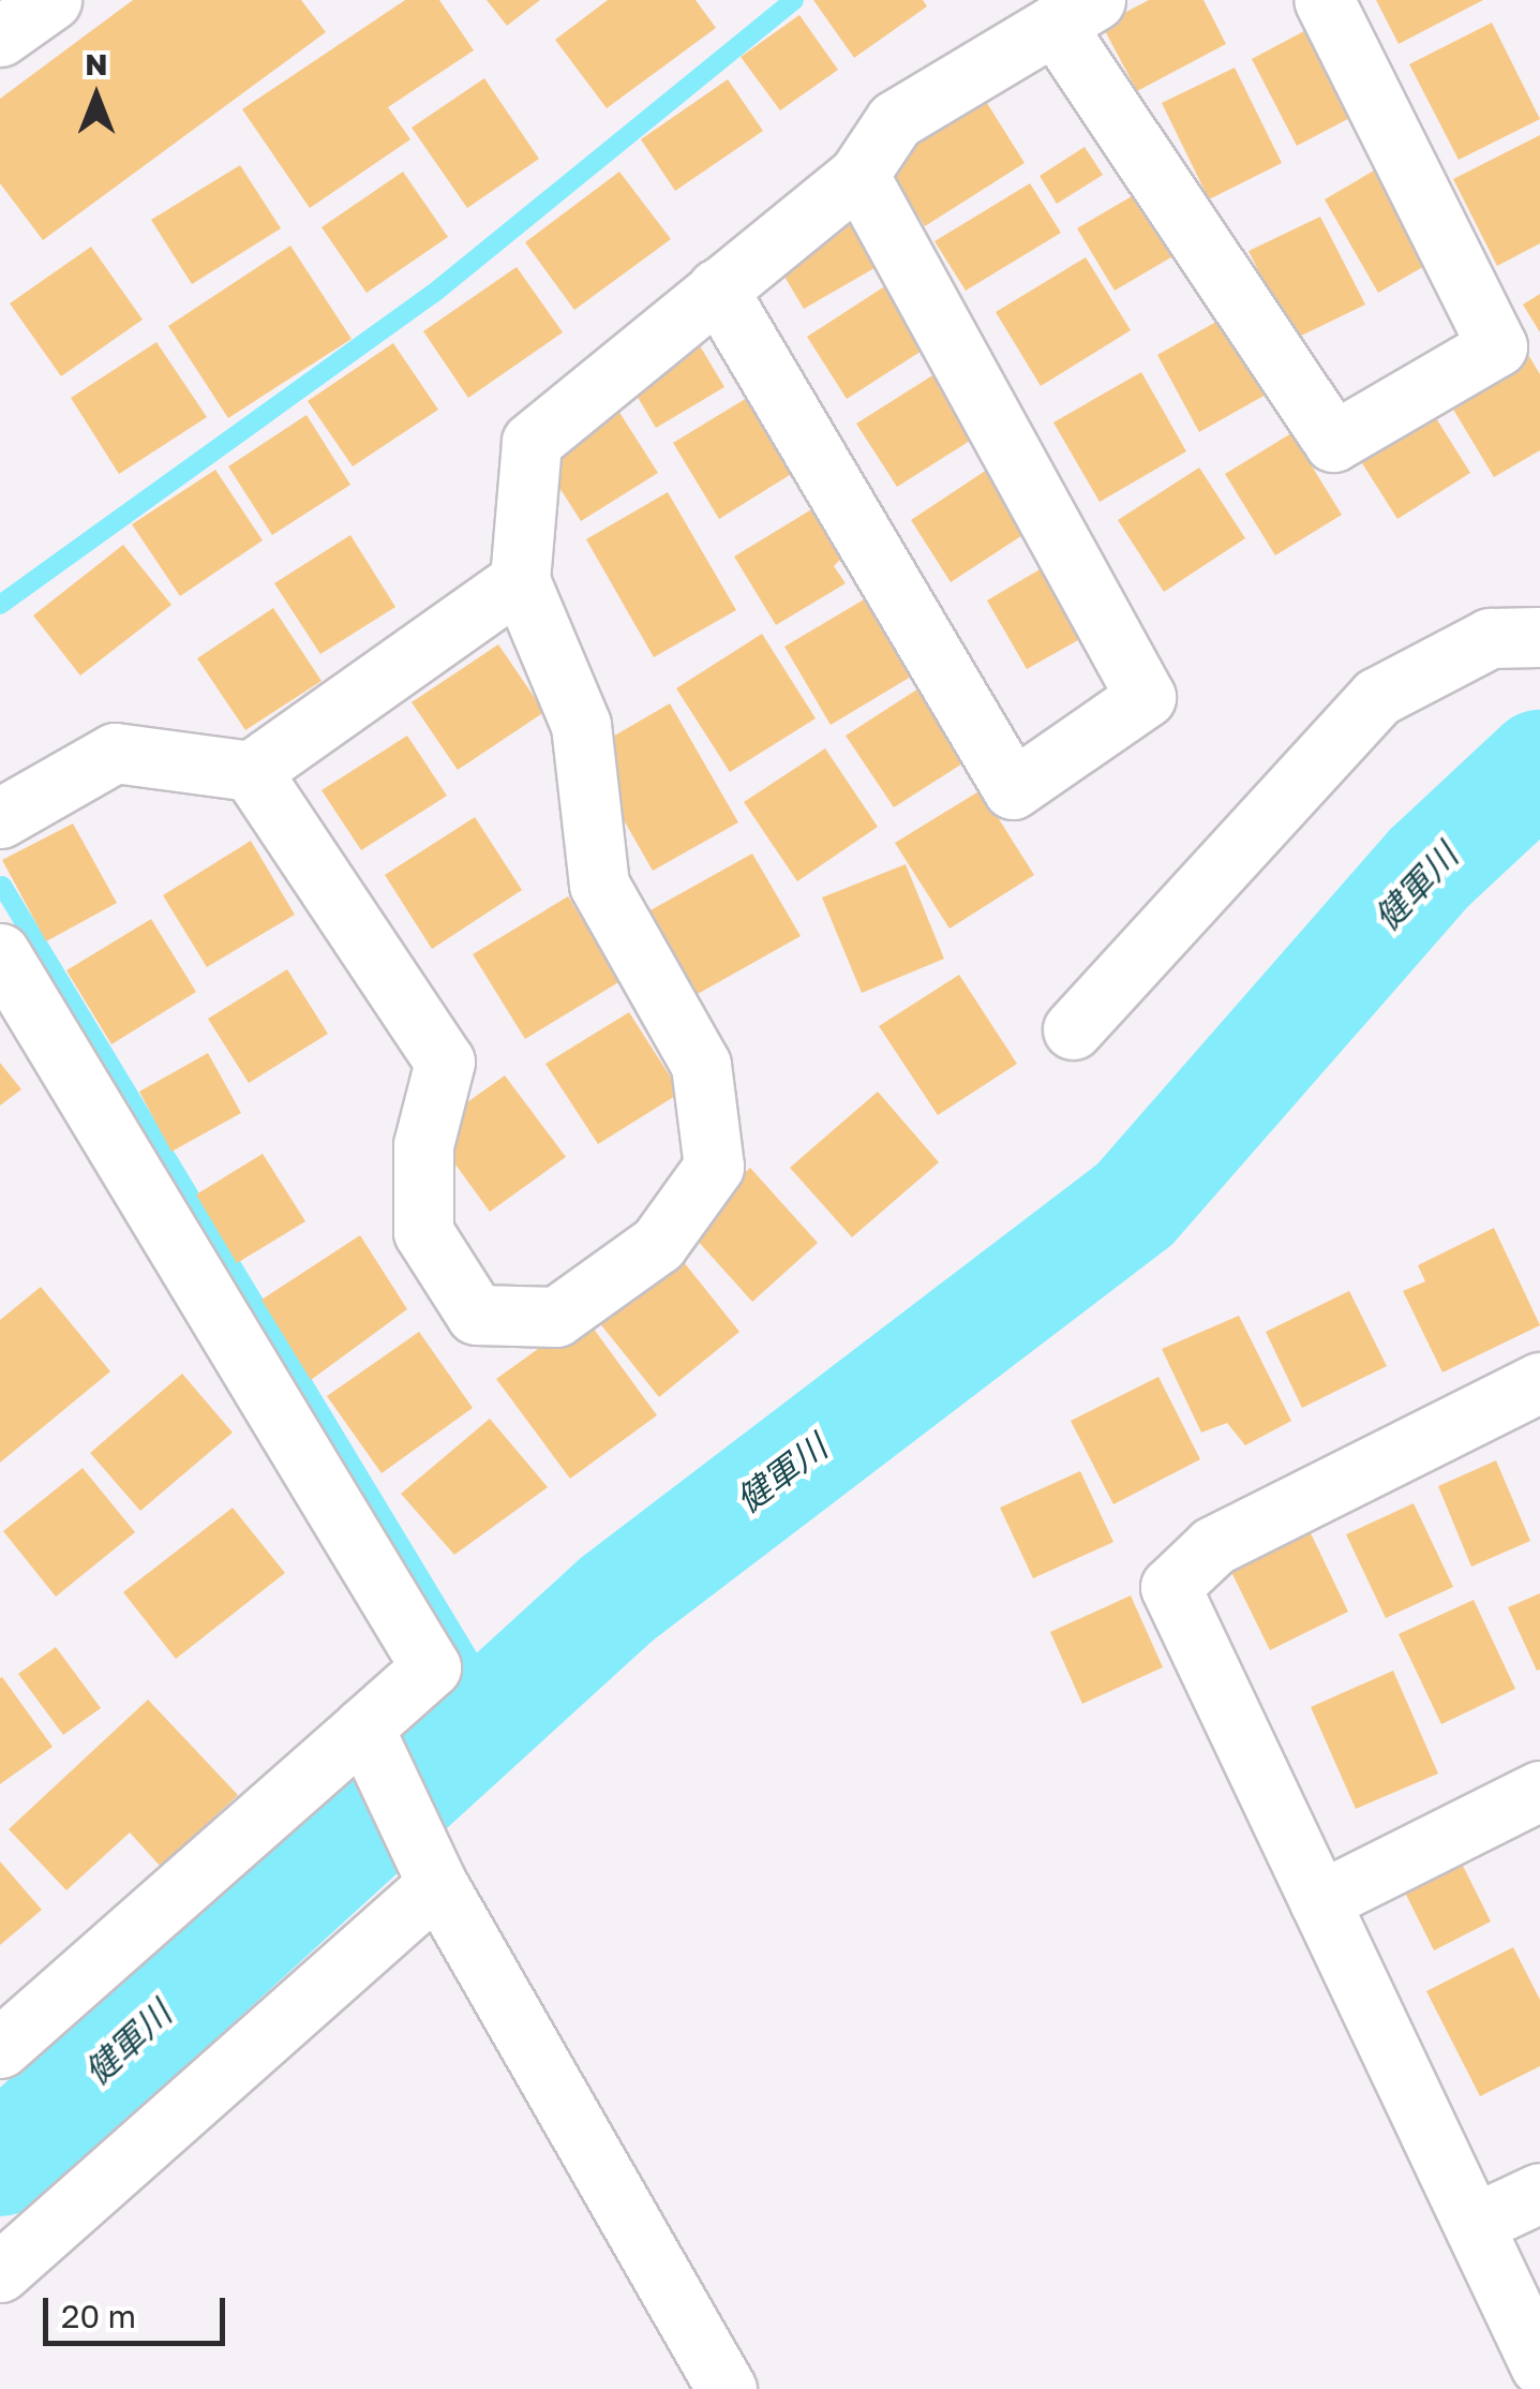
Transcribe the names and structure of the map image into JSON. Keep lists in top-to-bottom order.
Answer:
{
  "water": ["健軍川"],
  "scale_bar": "20 m",
  "north": "top"
}
